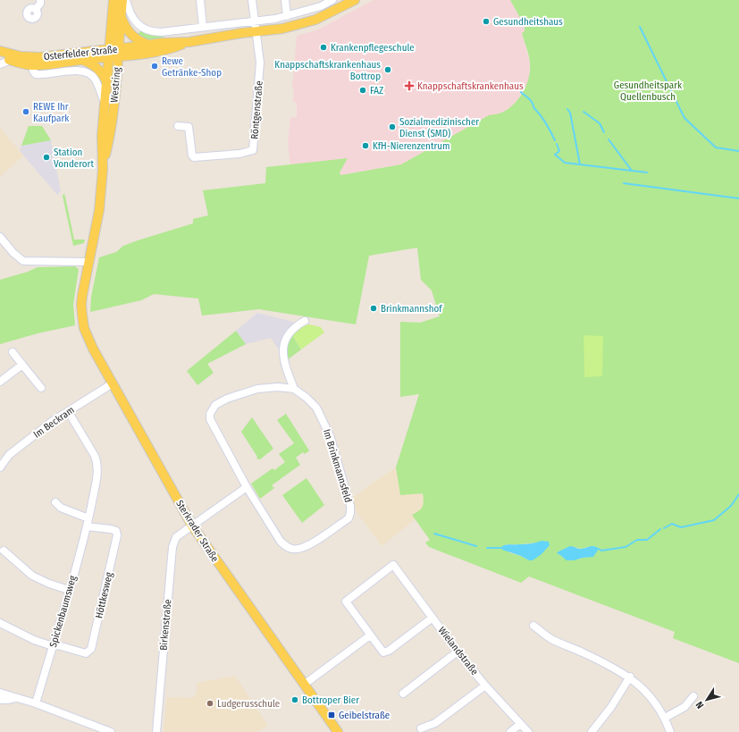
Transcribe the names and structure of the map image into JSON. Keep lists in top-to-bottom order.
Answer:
{
  "streets": {
    "main road": ["Osterfelder Straße", "Westring", "Sterkrader Straße"],
    "street": [
      "Röntgenstraße",
      "Im Beckram",
      "Im Brinkmannsfeld",
      "Höttkesweg",
      "Spickenbaumsweg",
      "Birkenstraße",
      "Wielandstraße"
    ]
  },
  "crossings": [
    ["Osterfelder Straße", "Westring"],
    ["Osterfelder Straße", "Röntgenstraße"],
    ["Westring", "Sterkrader Straße"],
    ["Im Beckram", "Sterkrader Straße"],
    ["Im Beckram", "Spickenbaumsweg"],
    ["Sterkrader Straße", "Birkenstraße"],
    ["Höttkesweg", "Spickenbaumsweg"]
  ],
  "parks": ["Gesundheitspark Quellenbusch"],
  "places": {
    "other": [
      "Gesundheitshaus",
      "Krankenpflegeschule",
      "Rewe Getränke-Shop",
      "Knappschaftskrankenhaus Bottrop",
      "FAZ",
      "REWE Ihr Kaufpark",
      "Sozialmedizinischer Dienst (SMD)",
      "KfH-Nierenzentrum",
      "Station Vonderort",
      "Brinkmannshof",
      "Bottroper Bier",
      "Ludgerusschule"
    ],
    "health": ["Knappschaftskrankenhaus"],
    "transit": ["Geibelstraße"]
  },
  "north": "bottom left"
}
